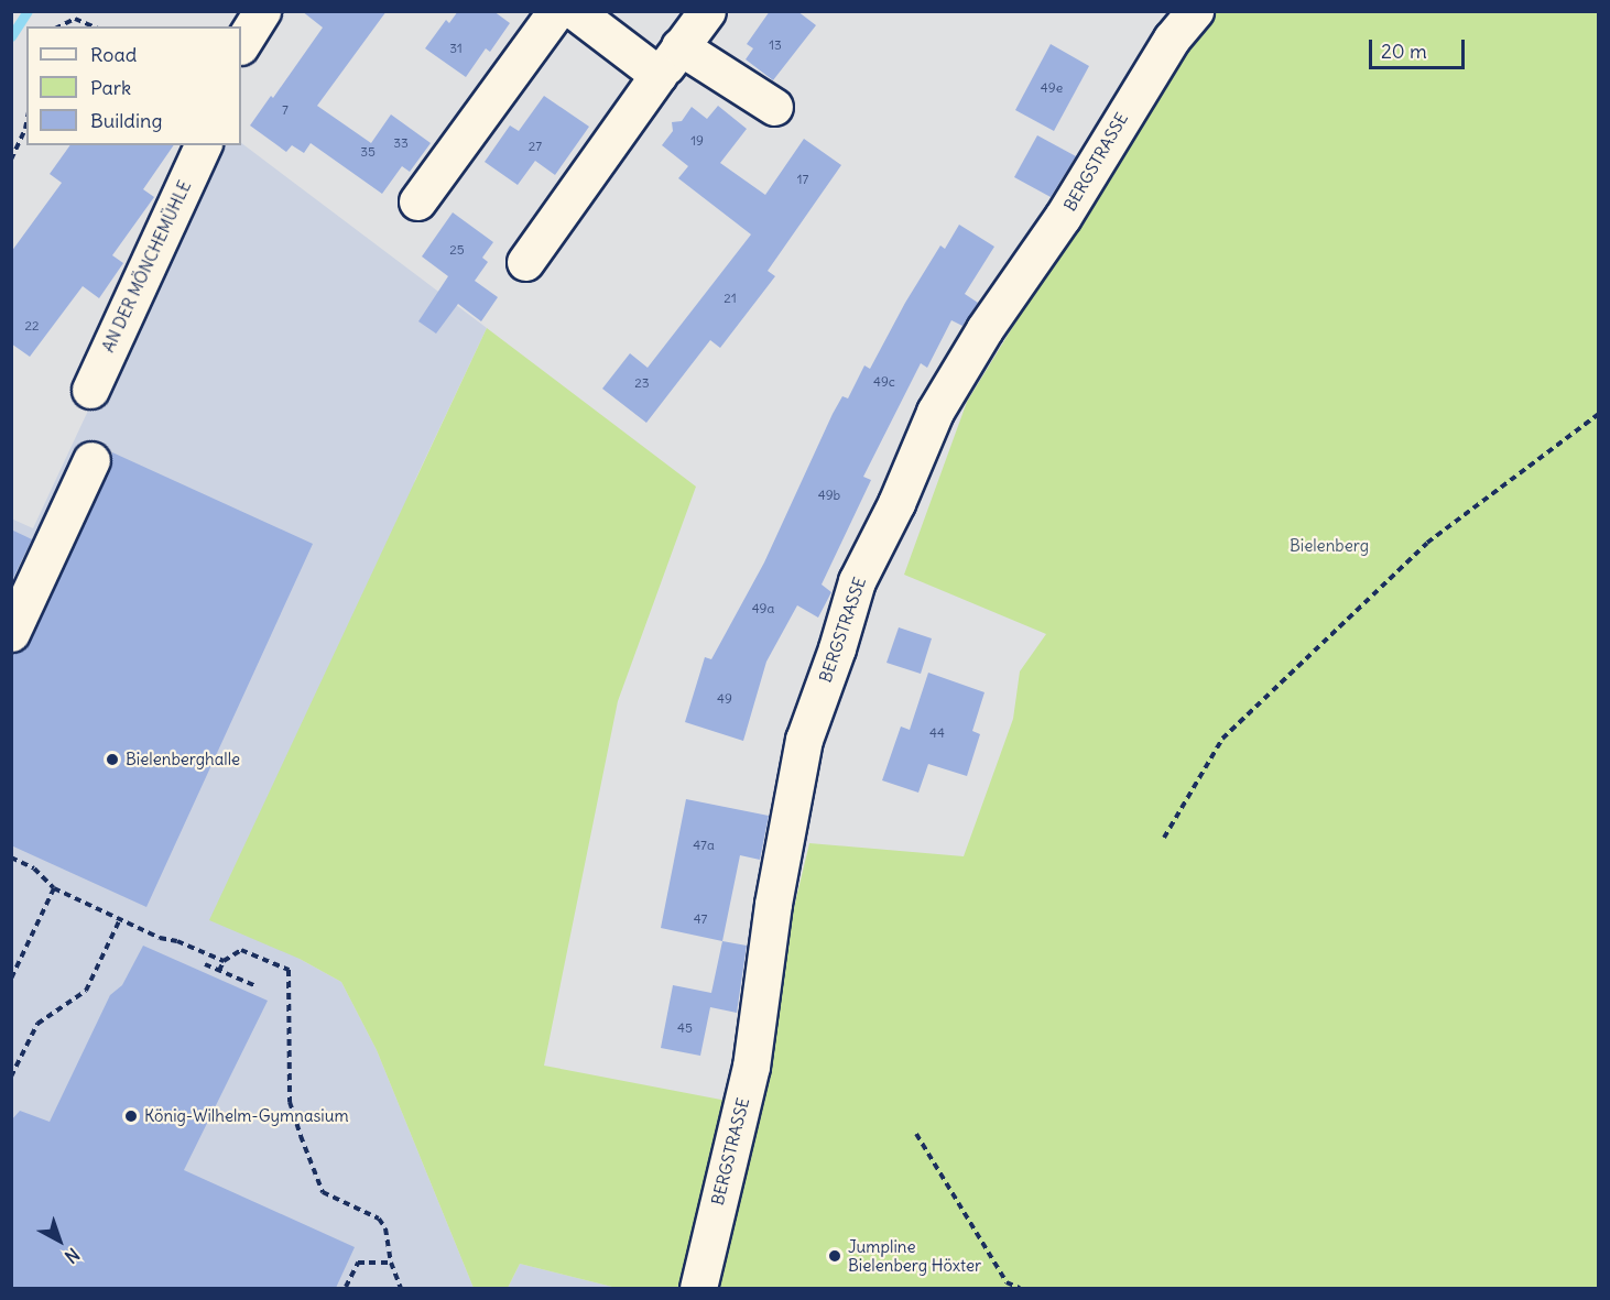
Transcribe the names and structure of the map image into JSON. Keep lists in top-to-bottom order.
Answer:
{
  "streets": {
    "street": ["BERGSTRASSE", "AN DER MÖNCHEMÜHLE"]
  },
  "parks": ["Bielenberg"],
  "places": ["Bielenberghalle", "König-Wilhelm-Gymnasium", "Jumpline Bielenberg Höxter"],
  "house_numbers": [
    "13",
    "31",
    "49e",
    "7",
    "19",
    "33",
    "27",
    "35",
    "17",
    "25",
    "21",
    "22",
    "49c",
    "23",
    "49b",
    "49a",
    "49",
    "44",
    "47a",
    "47",
    "45"
  ],
  "legend": ["Road", "Park", "Building"],
  "scale_bar": "20 m",
  "north": "bottom right"
}
